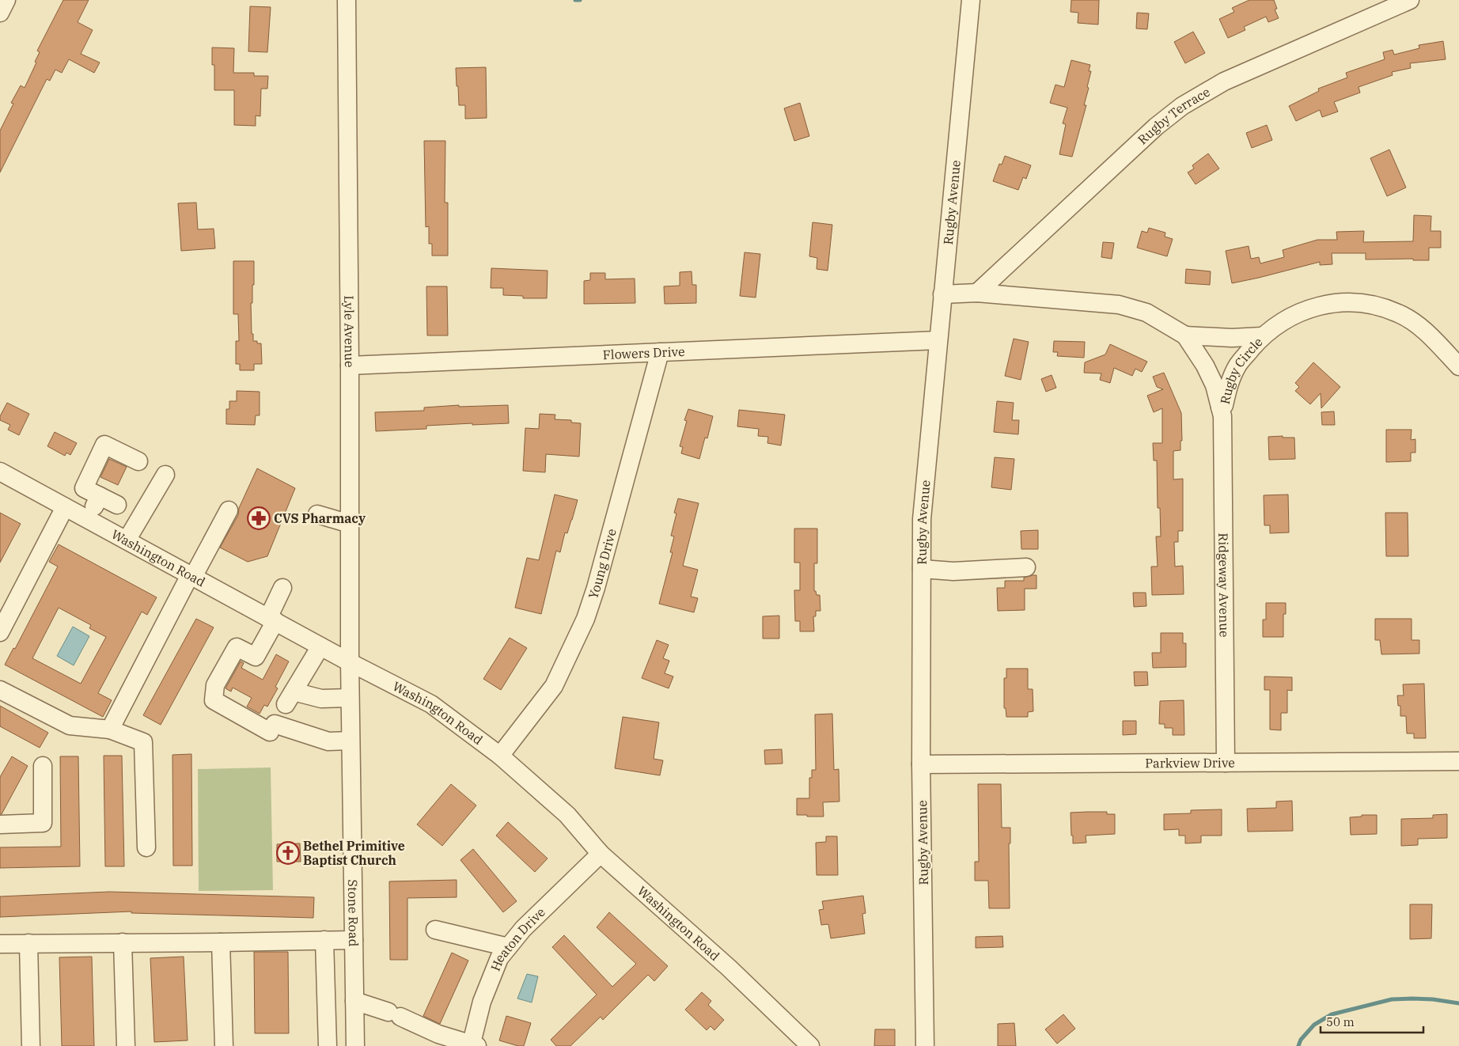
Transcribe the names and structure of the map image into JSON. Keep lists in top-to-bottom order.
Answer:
{
  "streets": {
    "street": [
      "Rugby Terrace",
      "Rugby Avenue",
      "Lyle Avenue",
      "Flowers Drive",
      "Rugby Circle",
      "Washington Road",
      "Young Drive",
      "Ridgeway Avenue",
      "Parkview Drive",
      "Stone Road",
      "Heaton Drive"
    ]
  },
  "crossings": [
    ["Rugby Terrace", "Rugby Circle"],
    ["Rugby Avenue", "Flowers Drive"],
    ["Rugby Avenue", "Rugby Circle"],
    ["Rugby Avenue", "Parkview Drive"],
    ["Lyle Avenue", "Flowers Drive"],
    ["Lyle Avenue", "Washington Road"],
    ["Lyle Avenue", "Stone Road"],
    ["Flowers Drive", "Young Drive"],
    ["Rugby Circle", "Ridgeway Avenue"],
    ["Washington Road", "Young Drive"],
    ["Washington Road", "Stone Road"],
    ["Washington Road", "Heaton Drive"],
    ["Ridgeway Avenue", "Parkview Drive"]
  ],
  "places": {
    "pharmacy": ["CVS Pharmacy"],
    "church": ["Bethel Primitive Baptist Church"]
  },
  "scale_bar": "50 m"
}
